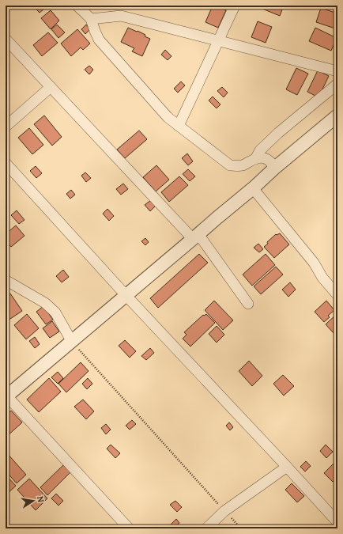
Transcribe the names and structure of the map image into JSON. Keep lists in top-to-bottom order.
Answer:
{
  "north": "right"
}
